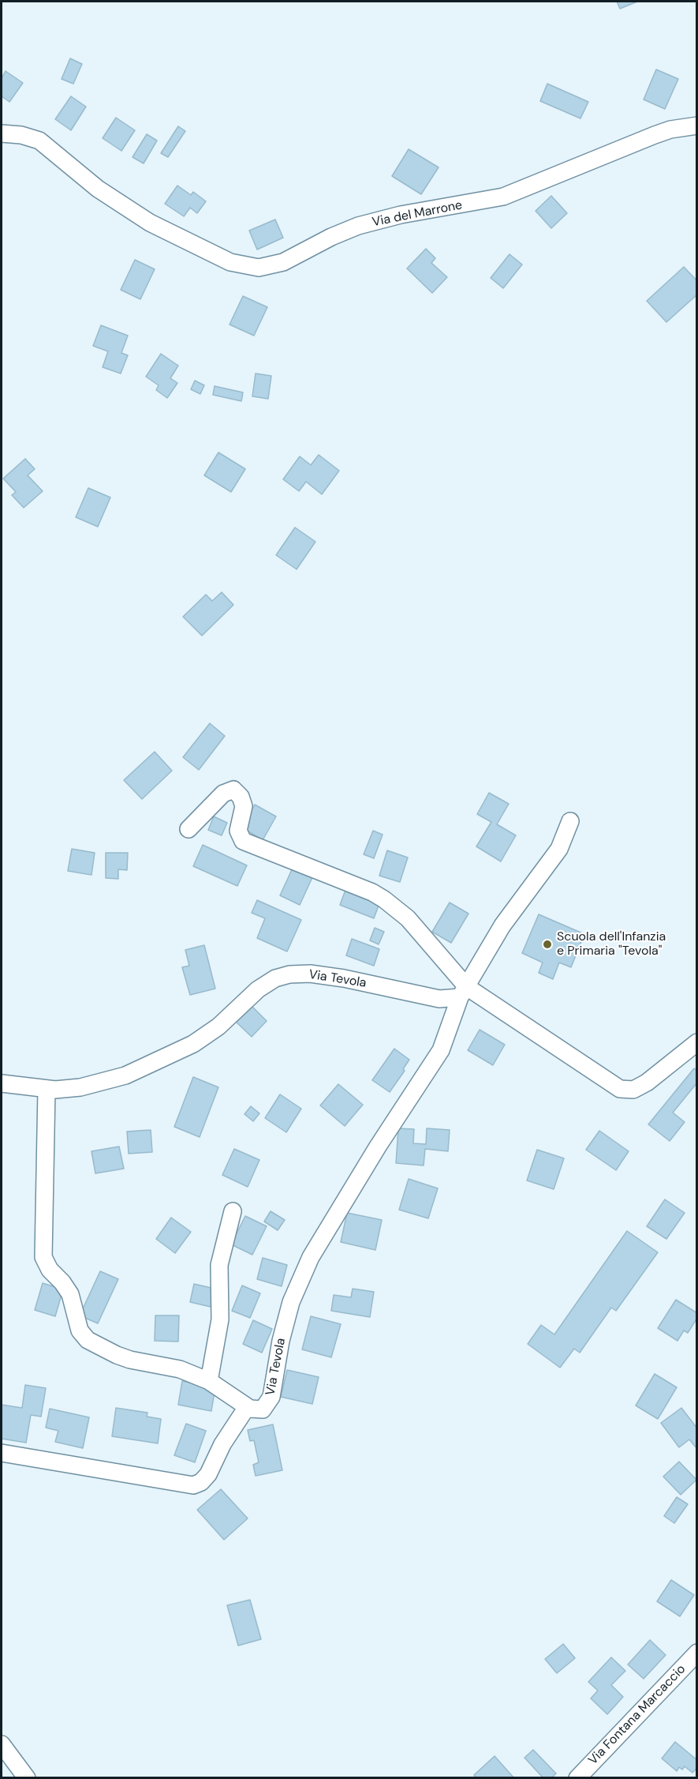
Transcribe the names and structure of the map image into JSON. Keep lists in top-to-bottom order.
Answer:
{
  "streets": {
    "street": ["Via del Marrone", "Via Tevola", "Via Fontana Marcaccio"]
  },
  "places": ["Scuola dell'Infanzia e Primaria \"Tevola\""]
}
